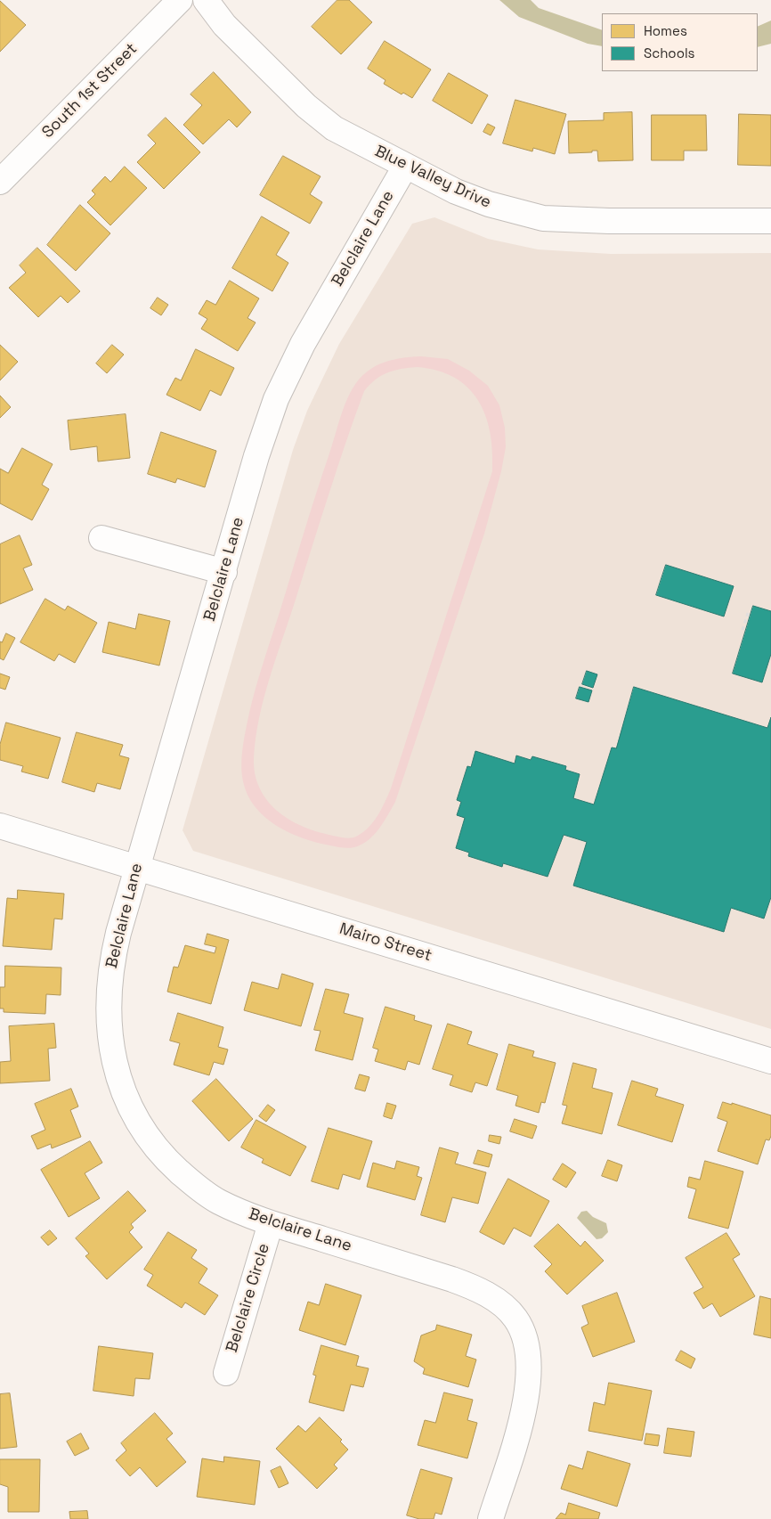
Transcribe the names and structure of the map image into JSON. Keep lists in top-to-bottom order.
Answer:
{
  "streets": {
    "street": [
      "South 1st Street",
      "Blue Valley Drive",
      "Belclaire Lane",
      "Mairo Street",
      "Belclaire Circle"
    ]
  },
  "crossings": [
    ["Blue Valley Drive", "Belclaire Lane"],
    ["Belclaire Lane", "Mairo Street"],
    ["Belclaire Lane", "Belclaire Circle"]
  ],
  "legend": ["Homes", "Schools"]
}
